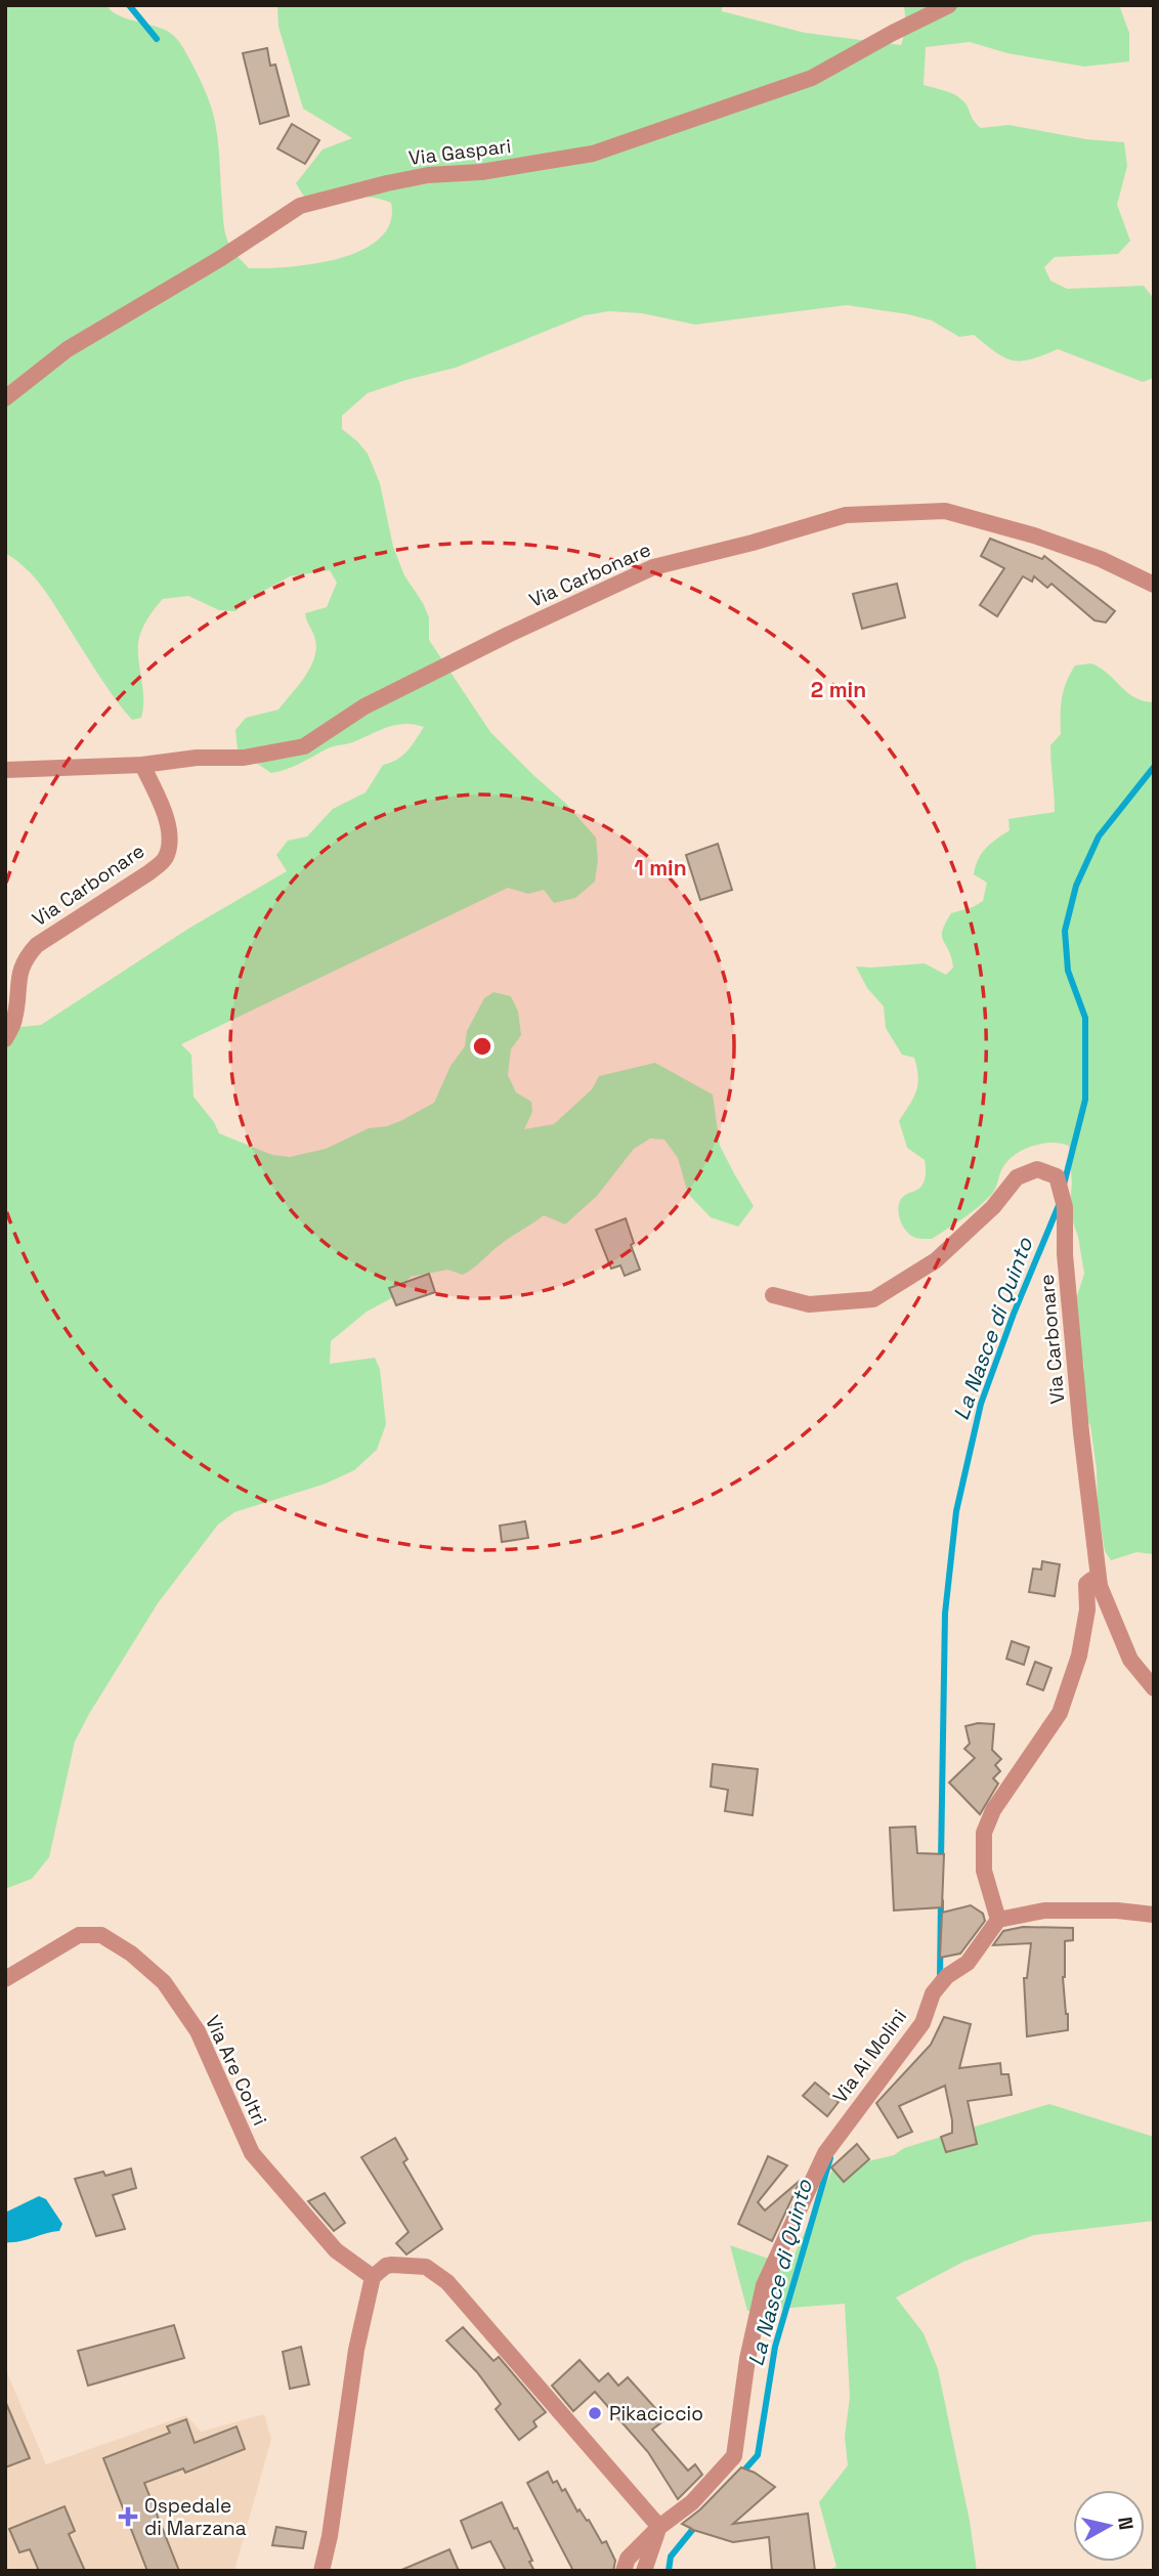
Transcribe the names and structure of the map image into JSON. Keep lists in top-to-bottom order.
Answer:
{
  "streets": {
    "street": [
      "Via Gaspari",
      "Via Carbonare",
      "Via Ai Molini",
      "Via Are Coltri"
    ]
  },
  "water": ["La Nasce di Quinto"],
  "places": {
    "other": ["Pikaciccio"],
    "health": ["Ospedale di Marzana"]
  },
  "north": "right",
  "rings": ["2 min", "1 min"]
}
